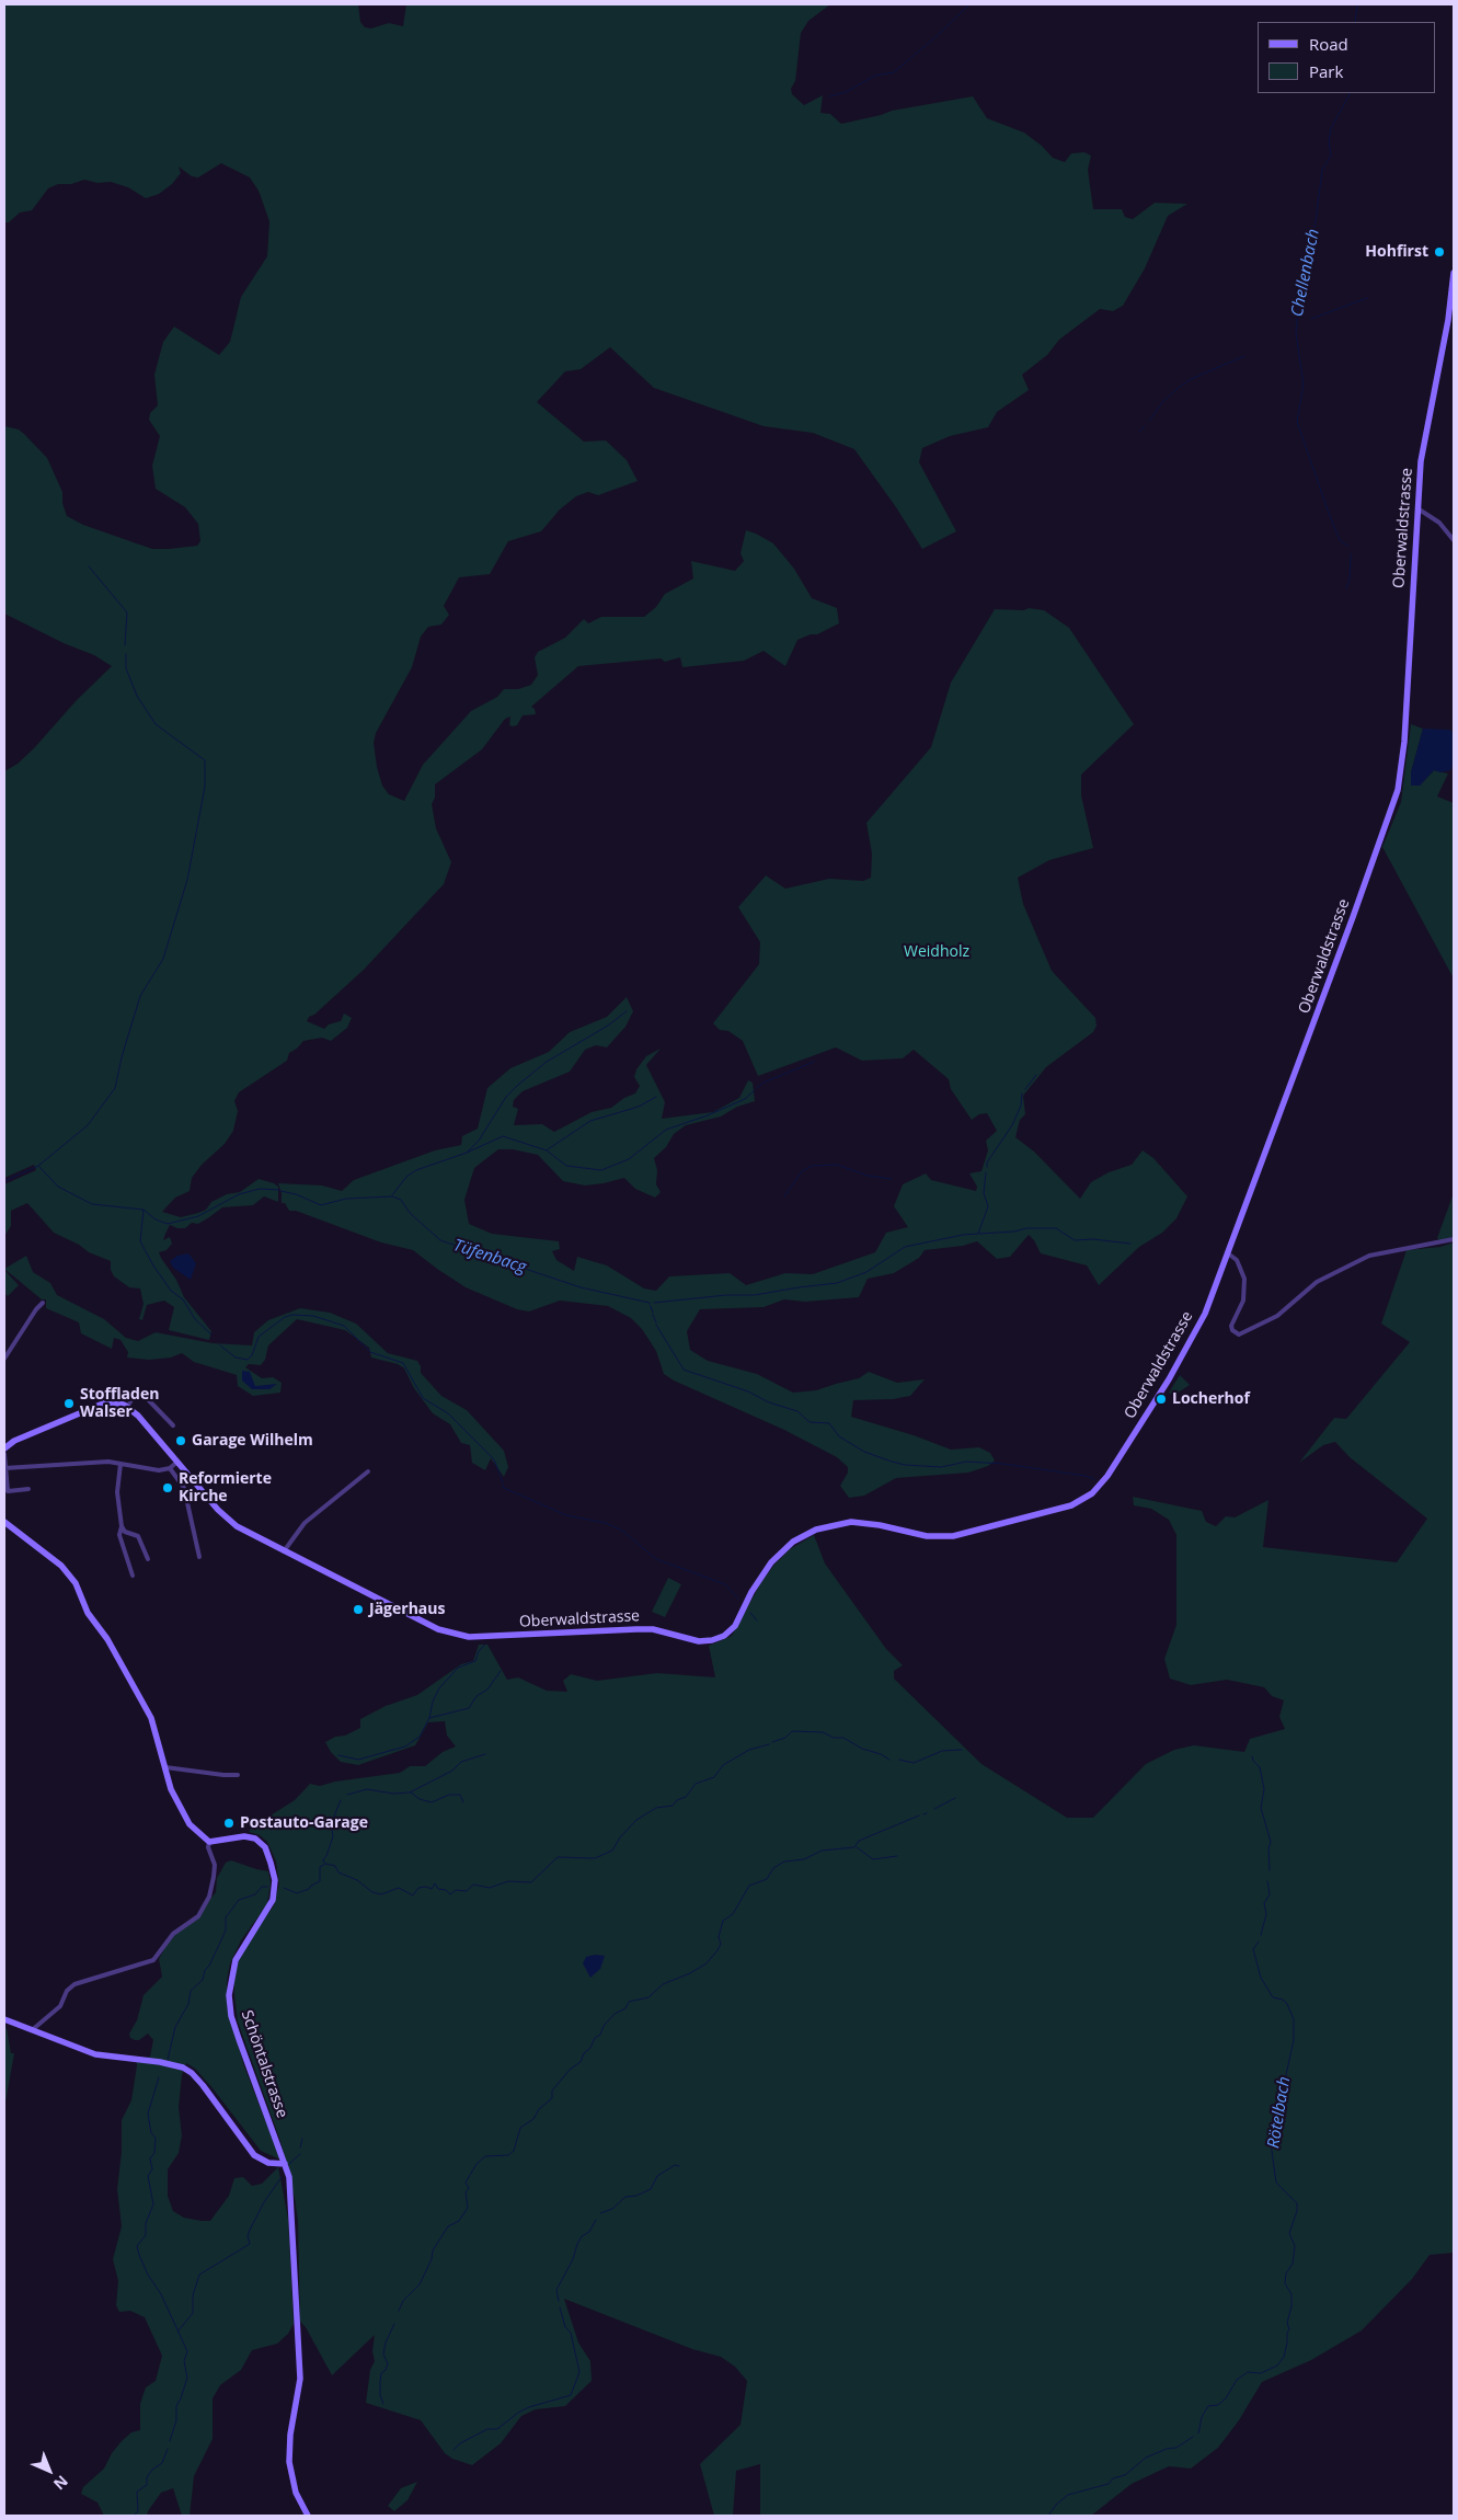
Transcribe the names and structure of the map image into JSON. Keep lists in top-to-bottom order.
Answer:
{
  "streets": {
    "street": ["Oberwaldstrasse", "Schöntalstrasse"]
  },
  "water": ["Chellenbach", "Tüfenbacg", "Rötelbach"],
  "parks": ["Weidholz"],
  "places": [
    "Hohfirst",
    "Locherhof",
    "Stoffladen Walser",
    "Garage Wilhelm",
    "Reformierte Kirche",
    "Jägerhaus",
    "Postauto-Garage"
  ],
  "legend": ["Road", "Park"],
  "north": "bottom right"
}
